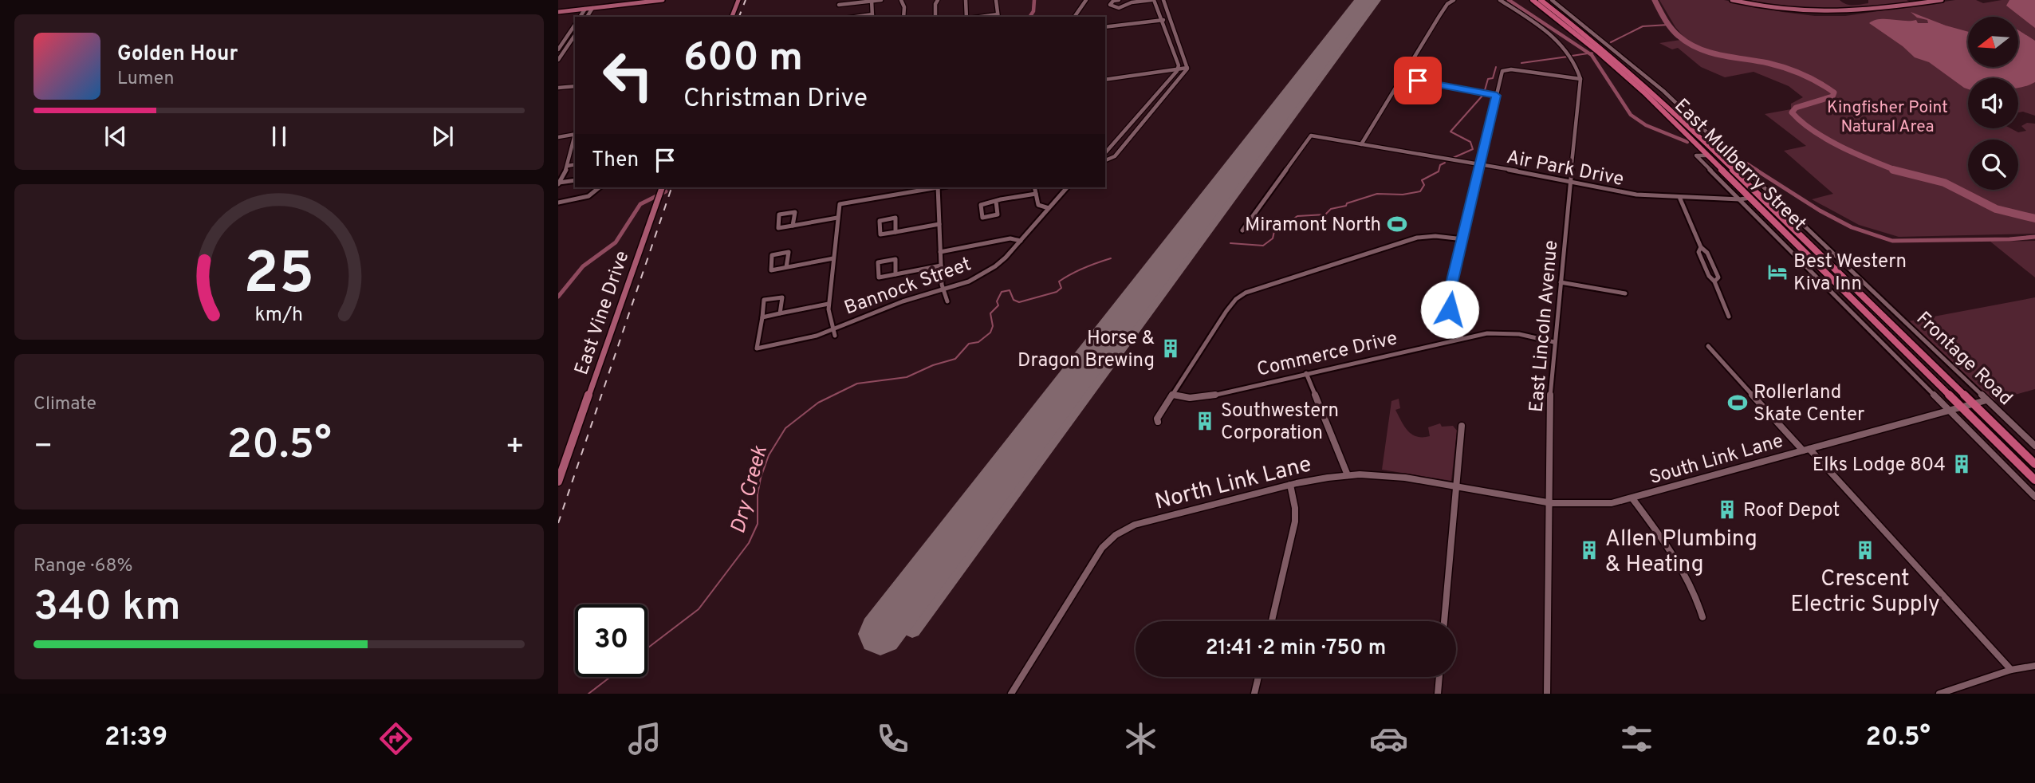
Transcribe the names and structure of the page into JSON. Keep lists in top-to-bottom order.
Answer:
{
  "streets": {
    "highway": ["East Mulberry Street"],
    "main road": ["East Vine Drive"],
    "street": [
      "Air Park Drive",
      "Bannock Street",
      "East Lincoln Avenue",
      "Commerce Drive",
      "Frontage Road",
      "South Link Lane",
      "North Link Lane"
    ]
  },
  "crossings": [
    ["East Mulberry Street", "Air Park Drive"],
    ["East Mulberry Street", "South Link Lane"],
    ["Air Park Drive", "East Lincoln Avenue"],
    ["East Lincoln Avenue", "Commerce Drive"],
    ["East Lincoln Avenue", "South Link Lane"],
    ["East Lincoln Avenue", "North Link Lane"],
    ["Frontage Road", "South Link Lane"],
    ["South Link Lane", "North Link Lane"]
  ],
  "water": ["Dry Creek"],
  "parks": ["Kingfisher Point Natural Area"],
  "places": {
    "sports": ["Miramont North", "Rollerland Skate Center"],
    "hotel": ["Best Western Kiva Inn"],
    "building": [
      "Horse & Dragon Brewing",
      "Southwestern Corporation",
      "Elks Lodge 804",
      "Roof Depot",
      "Allen Plumbing & Heating",
      "Crescent Electric Supply"
    ]
  },
  "north": "left",
  "page": {
    "turn": ["600 m", "Christman Drive"],
    "song": ["Golden Hour", "Lumen"],
    "then": "Then",
    "tile": [
      "Climate",
      ["Range · 68%", "340 km"]
    ],
    "heat": ["−", "20.5°", "+"],
    "limit": "30",
    "trip": "21:41 · 2 min · 750 m",
    "tabs": ["21:39", "20.5°"],
    "gauge": ["25", "km/h"]
  }
}
